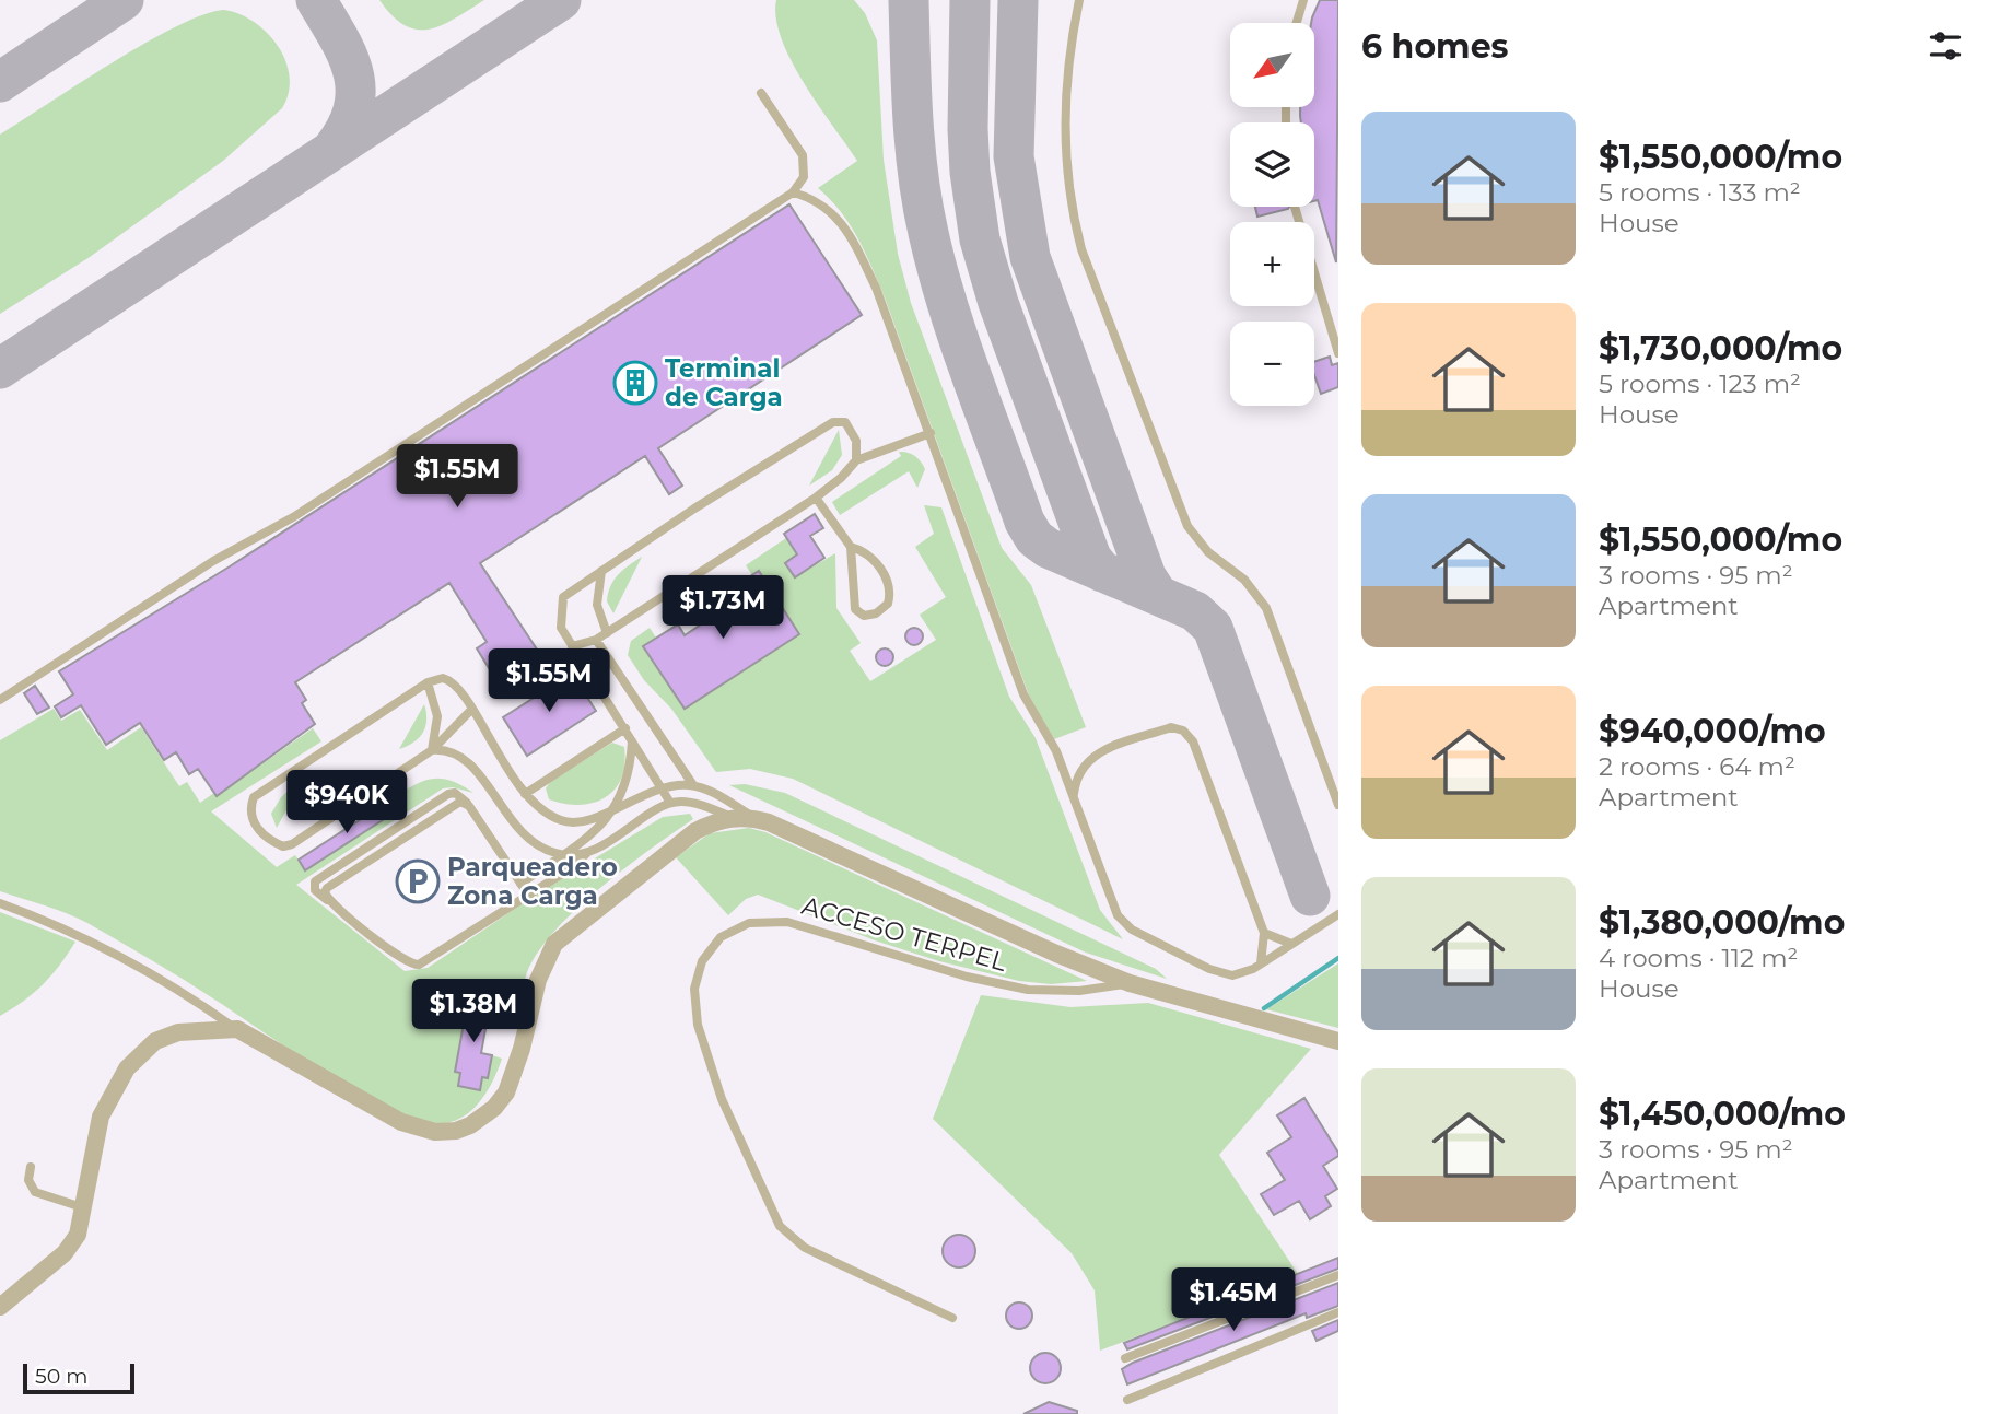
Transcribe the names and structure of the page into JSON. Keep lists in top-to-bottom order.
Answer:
{
  "streets": {
    "lane": ["ACCESO TERPEL"]
  },
  "places": {
    "building": ["Terminal de Carga"],
    "parking": ["Parqueadero Zona Carga"]
  },
  "scale_bar": "50 m",
  "north": "bottom left",
  "page": {
    "heading": "6 homes",
    "map_buttons": ["+", "−"],
    "list": [
      {
        "name": "$1,550,000/mo",
        "note": "5 rooms · 133 m² · House"
      },
      {
        "name": "$1,730,000/mo",
        "note": "5 rooms · 123 m² · House"
      },
      {
        "name": "$1,550,000/mo",
        "note": "3 rooms · 95 m² · Apartment"
      },
      {
        "name": "$940,000/mo",
        "note": "2 rooms · 64 m² · Apartment"
      },
      {
        "name": "$1,380,000/mo",
        "note": "4 rooms · 112 m² · House"
      },
      {
        "name": "$1,450,000/mo",
        "note": "3 rooms · 95 m² · Apartment"
      }
    ],
    "price": [
      "$1.55M",
      "$1.73M",
      "$1.55M",
      "$940K",
      "$1.38M",
      "$1.45M"
    ],
    "scale": "50 m"
  }
}
